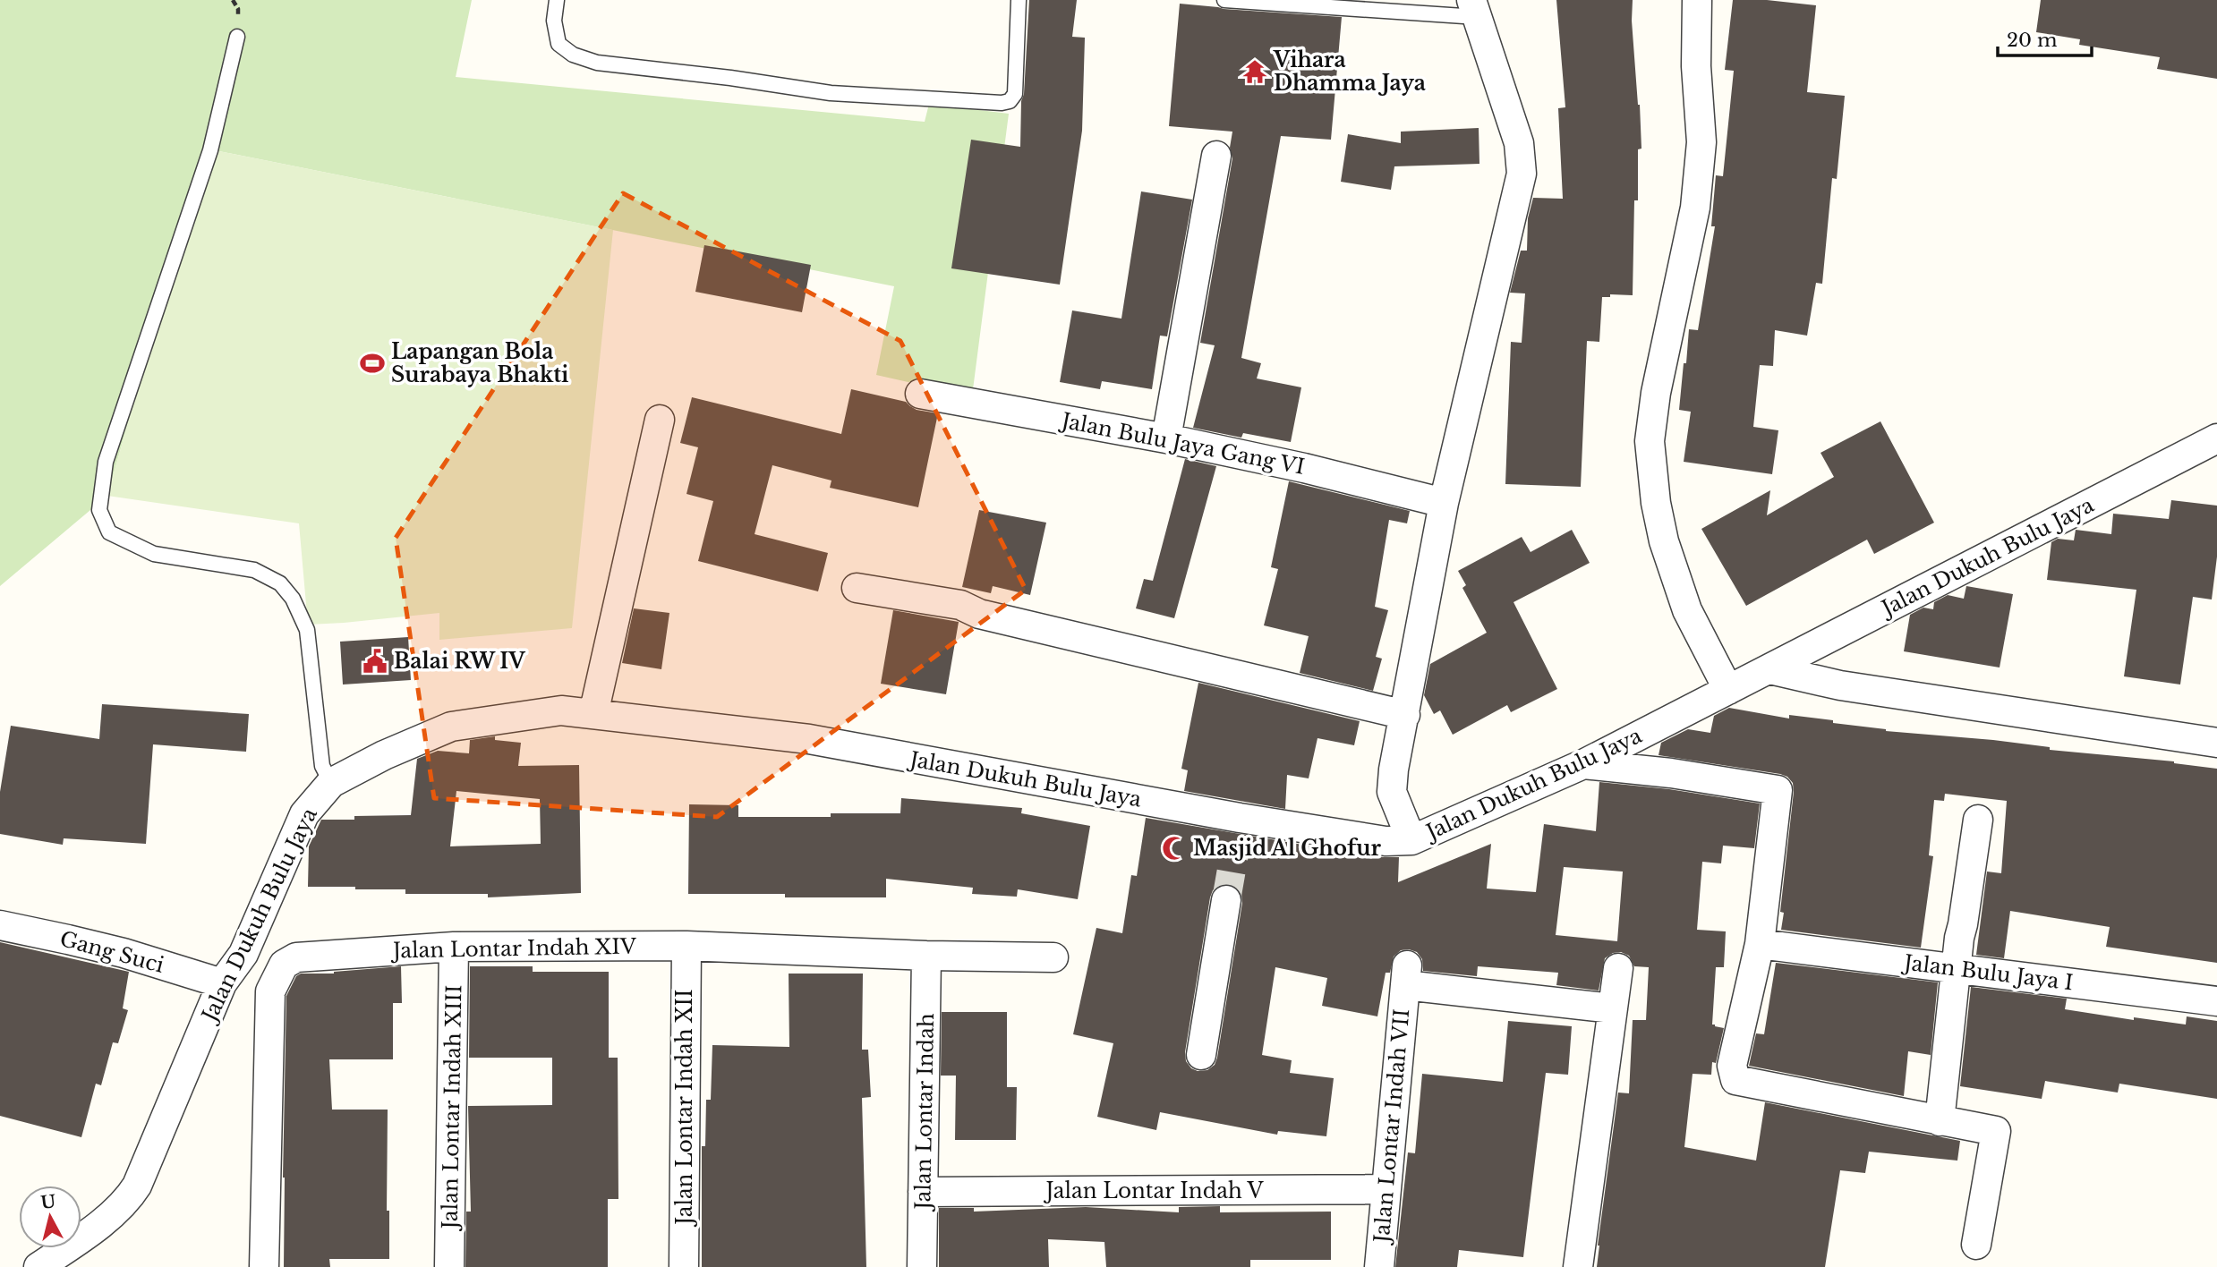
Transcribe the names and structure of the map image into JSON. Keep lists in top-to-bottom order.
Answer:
{
  "streets": {
    "street": [
      "Jalan Bulu Jaya Gang VI",
      "Jalan Dukuh Bulu Jaya",
      "Jalan Lontar Indah XIV",
      "Gang Suci",
      "Jalan Bulu Jaya I",
      "Jalan Lontar Indah XIII",
      "Jalan Lontar Indah XII",
      "Jalan Lontar Indah",
      "Jalan Lontar Indah VII",
      "Jalan Lontar Indah V"
    ]
  },
  "crossings": [
    ["Jalan Dukuh Bulu Jaya", "Gang Suci"],
    ["Jalan Lontar Indah XIV", "Jalan Lontar Indah XIII"],
    ["Jalan Lontar Indah XIV", "Jalan Lontar Indah XII"],
    ["Jalan Lontar Indah XIV", "Jalan Lontar Indah"],
    ["Jalan Lontar Indah", "Jalan Lontar Indah V"],
    ["Jalan Lontar Indah VII", "Jalan Lontar Indah V"]
  ],
  "places": {
    "temple": ["Vihara Dhamma Jaya"],
    "sports": ["Lapangan Bola Surabaya Bhakti"],
    "public building": ["Balai RW IV"],
    "mosque": ["Masjid Al Ghofur"]
  },
  "scale_bar": "20 m",
  "north": "top"
}
